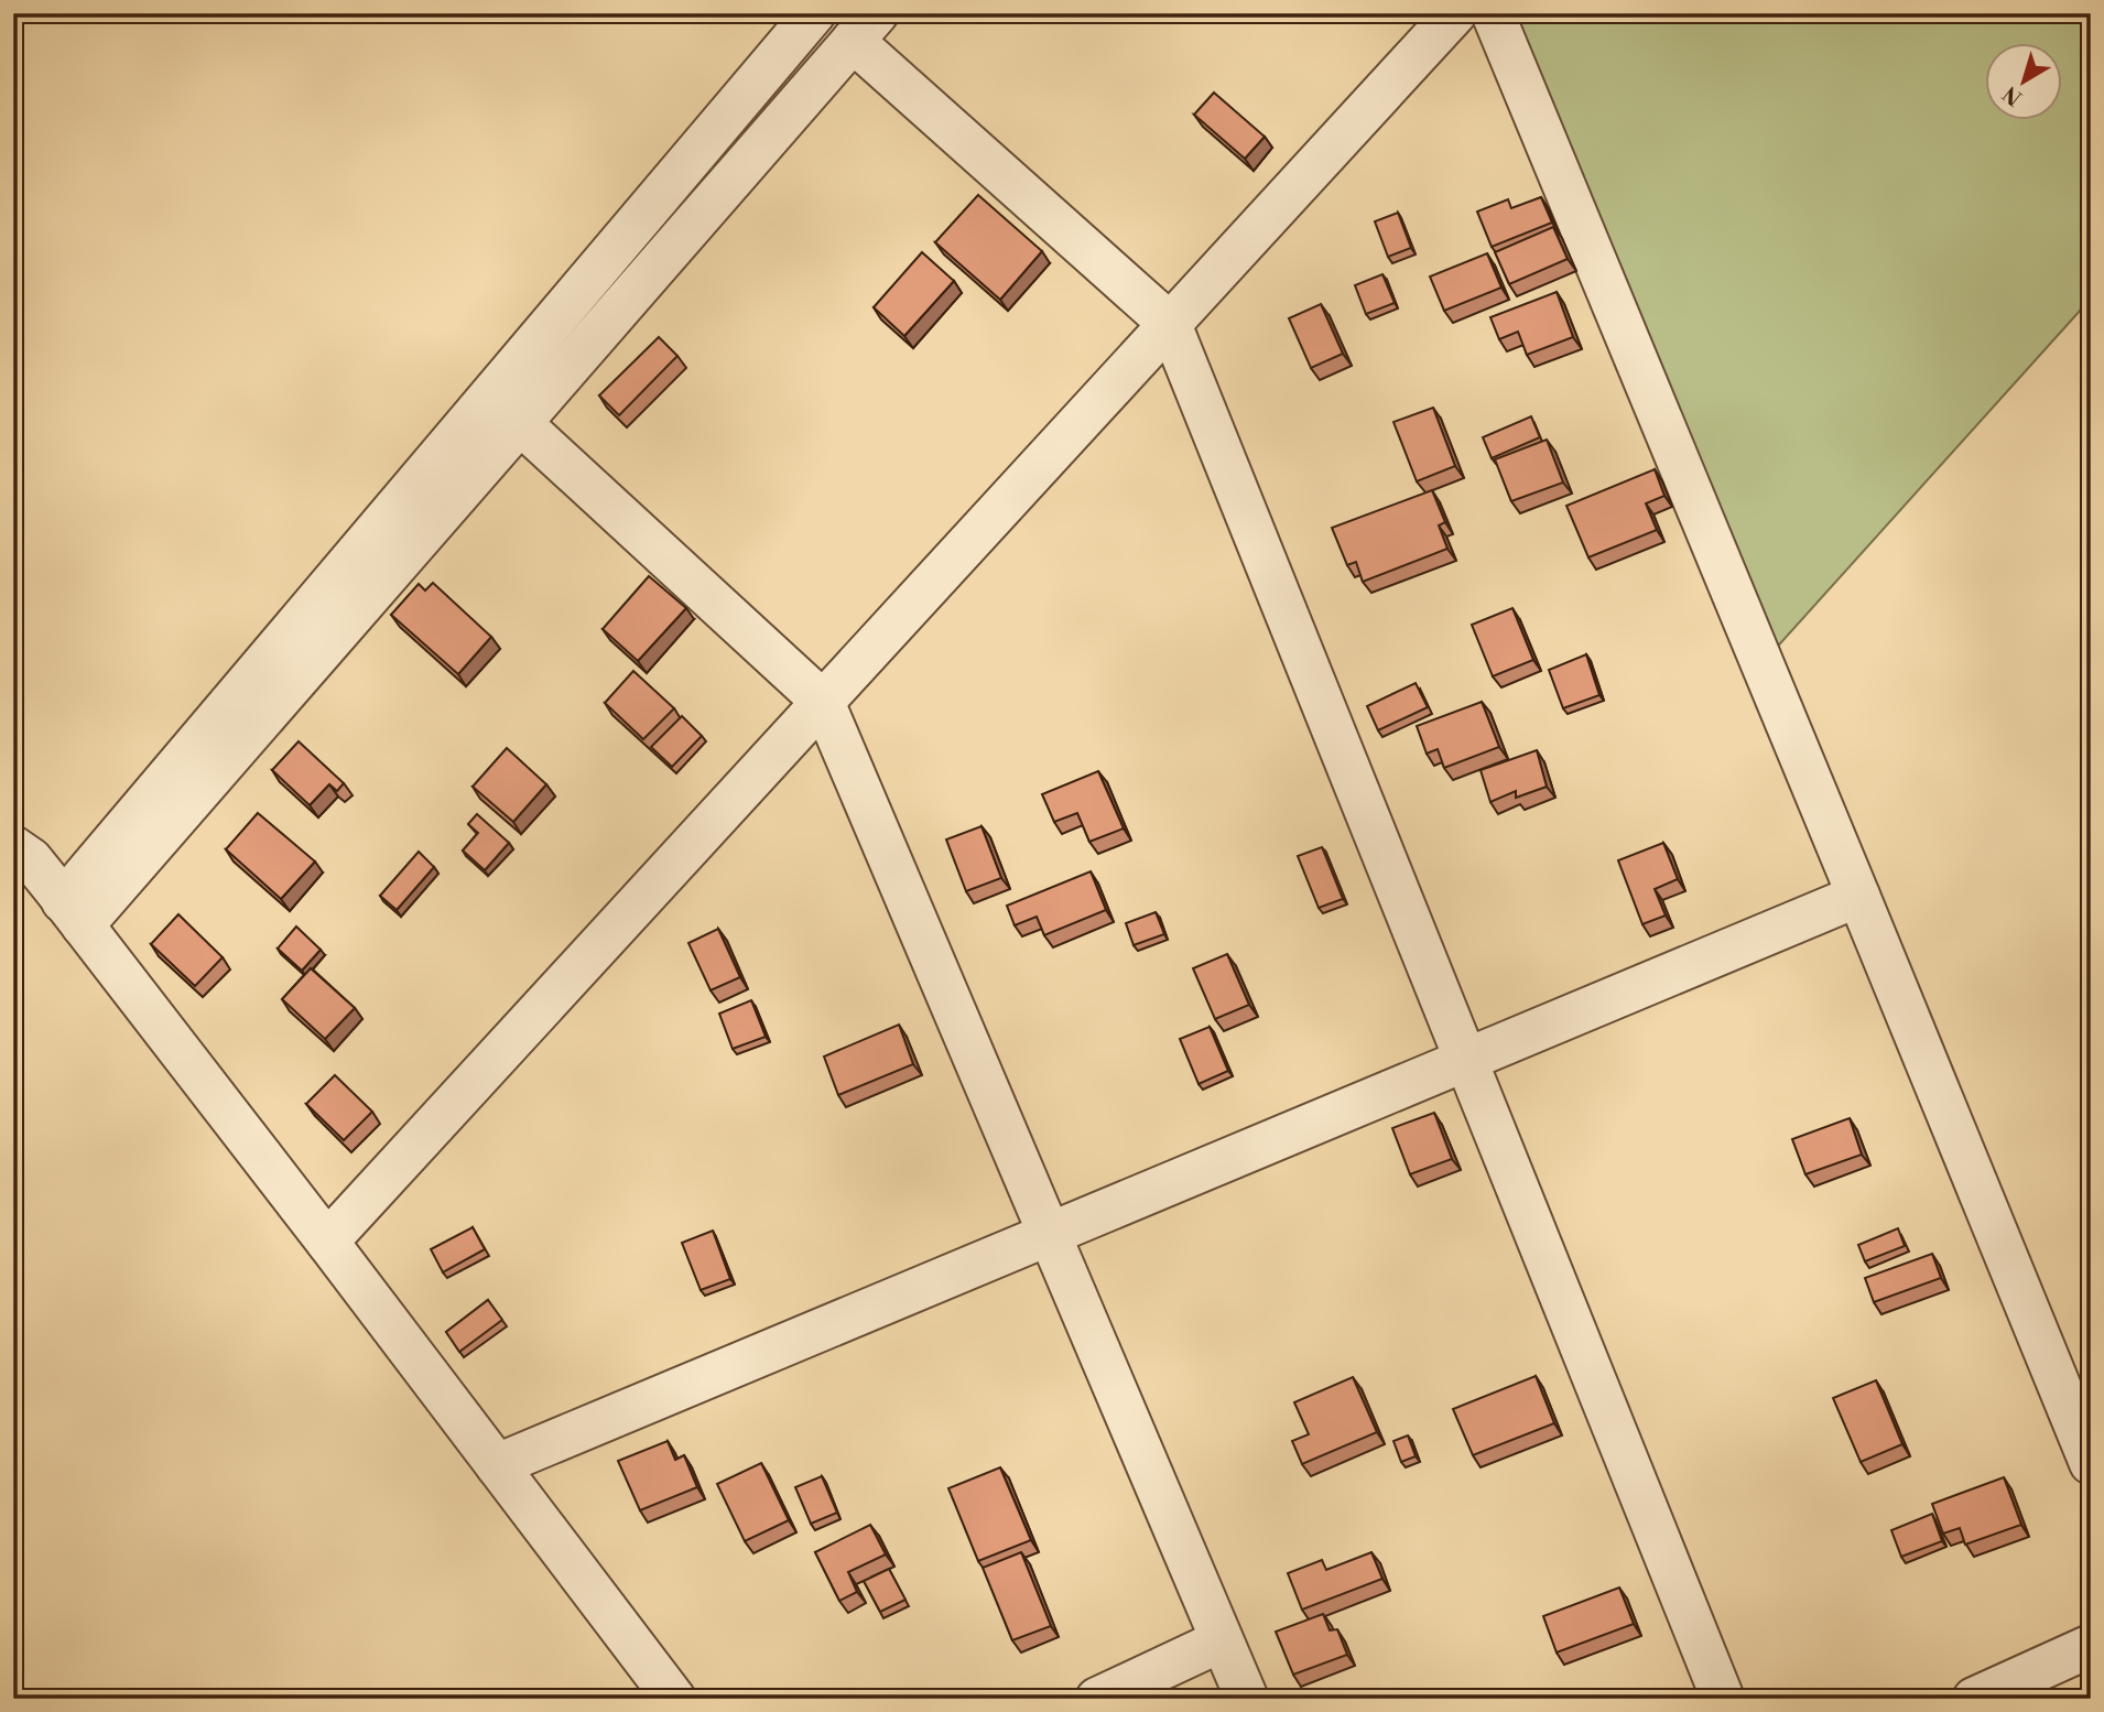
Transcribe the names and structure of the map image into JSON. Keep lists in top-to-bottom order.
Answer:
{
  "north": "bottom left"
}
